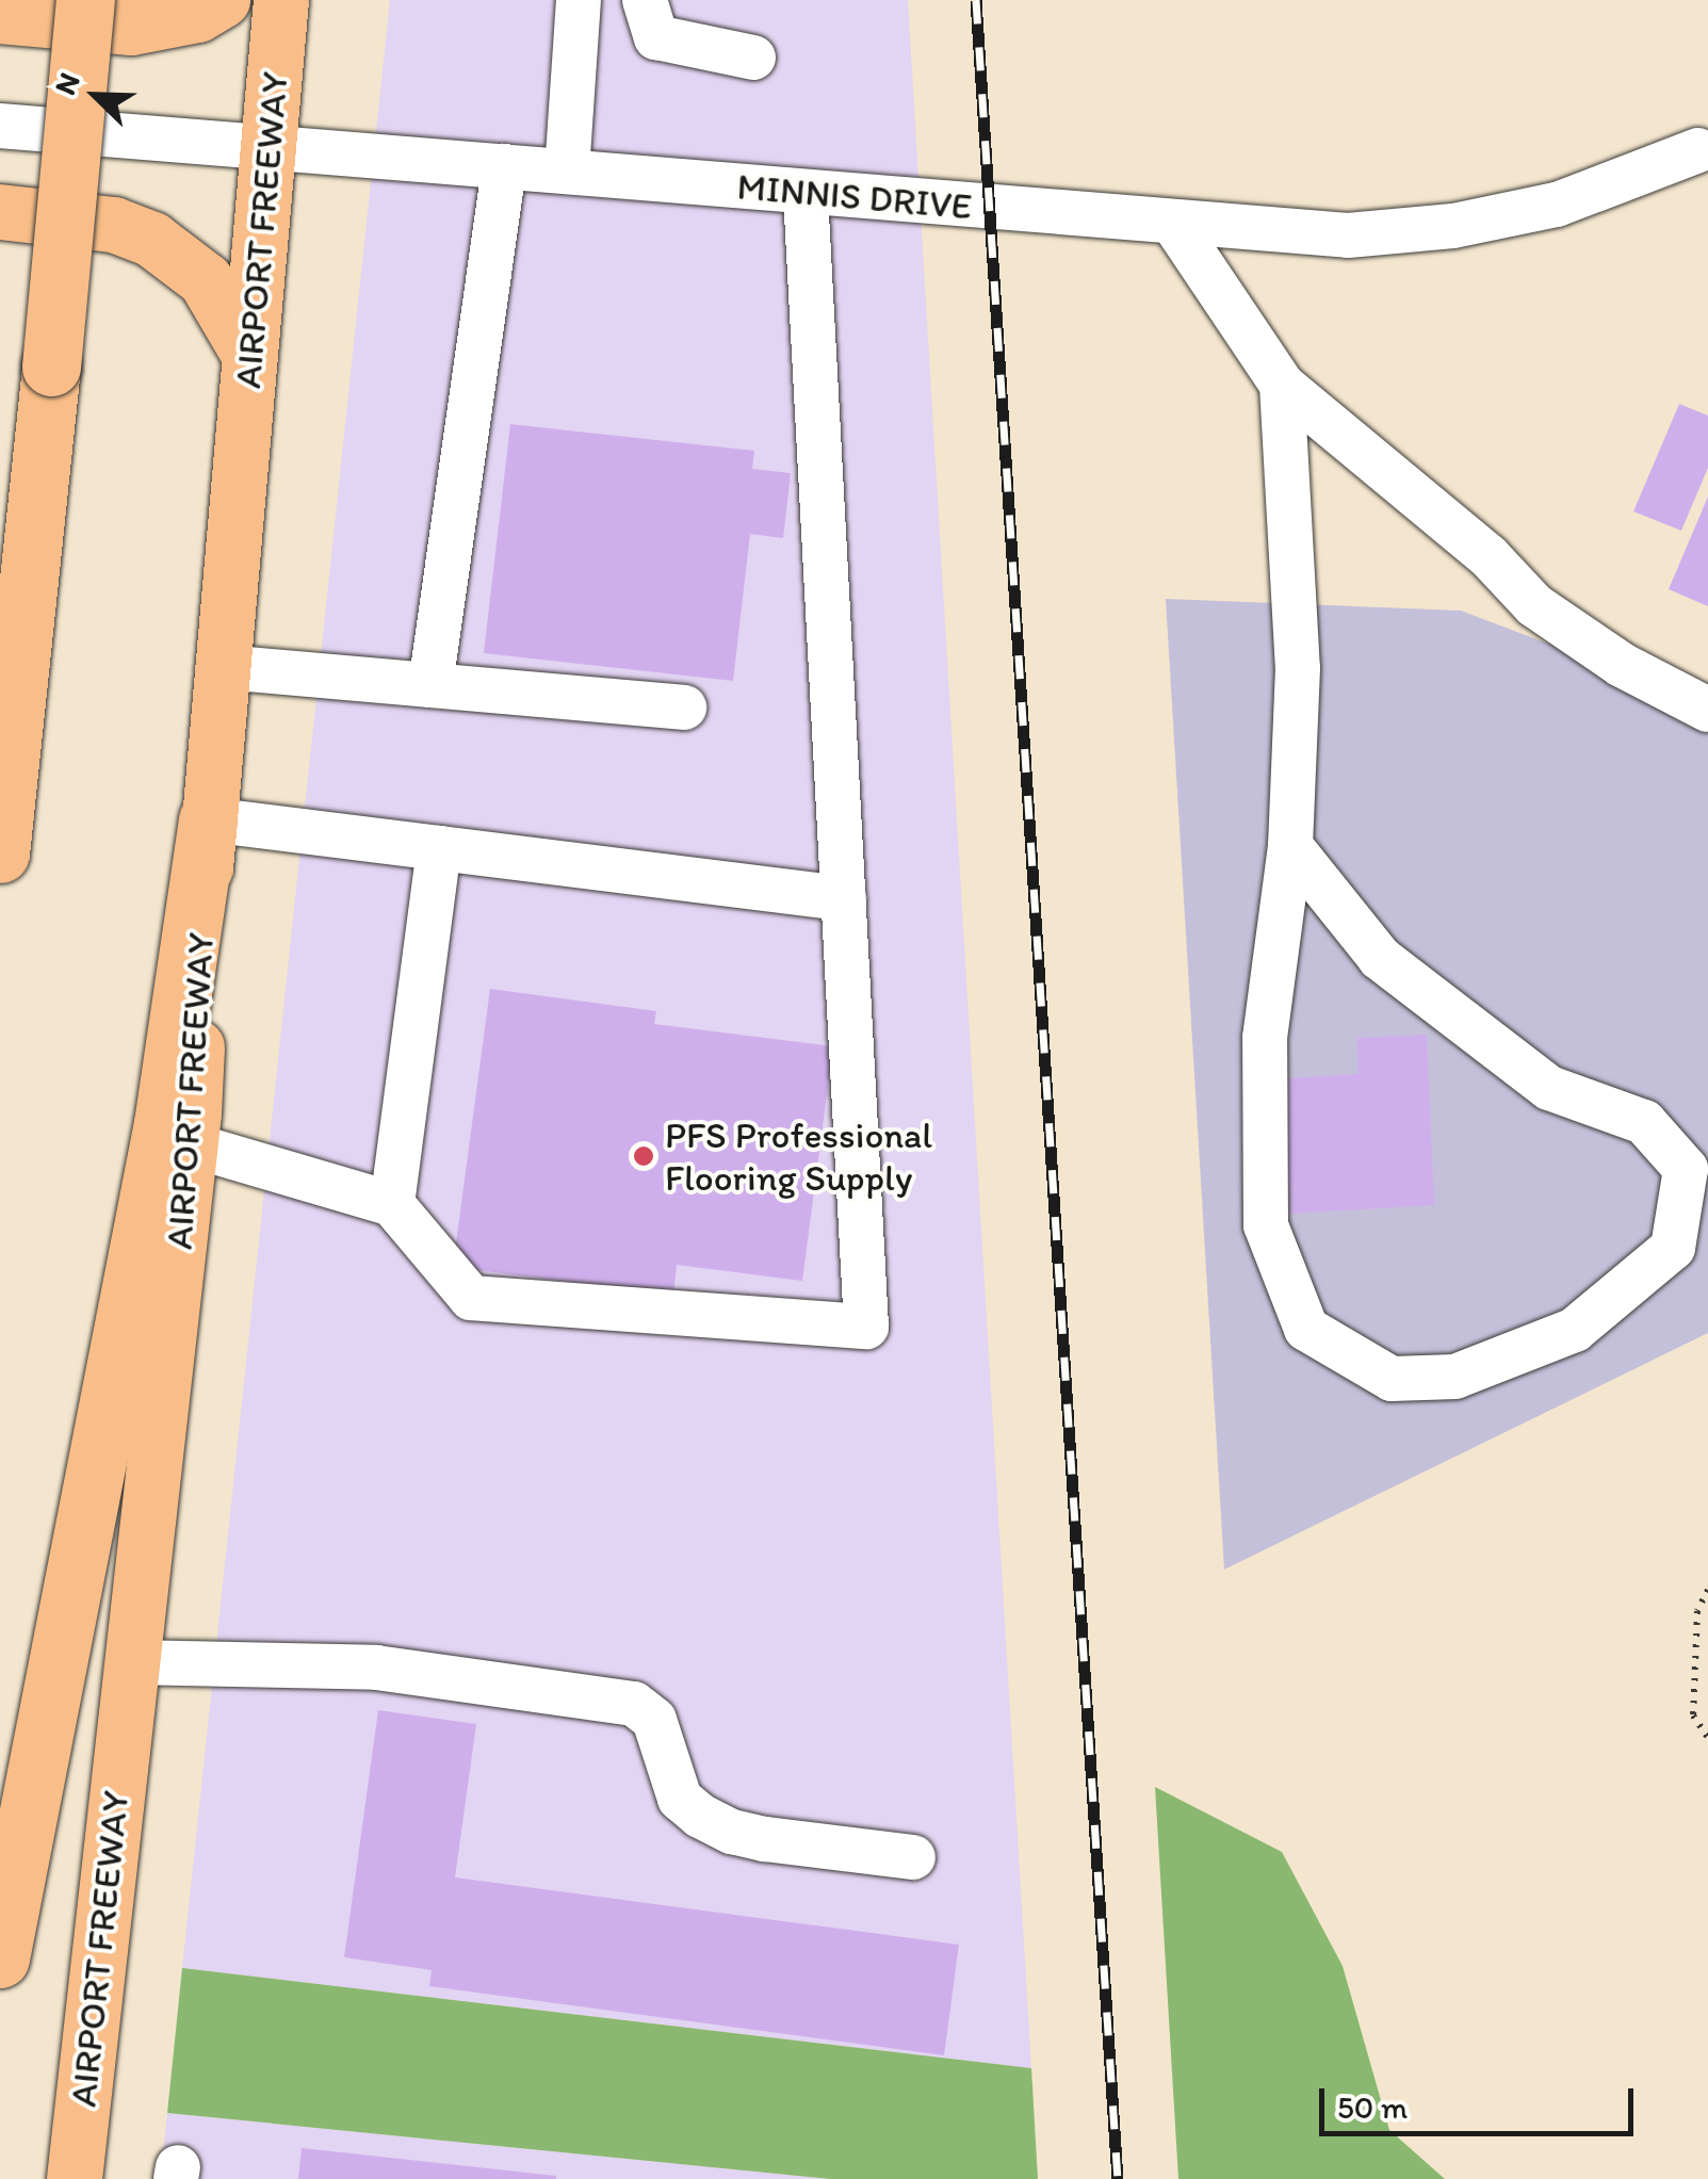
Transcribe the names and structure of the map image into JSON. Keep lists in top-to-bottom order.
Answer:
{
  "streets": {
    "main road": ["AIRPORT FREEWAY"],
    "street": ["MINNIS DRIVE"]
  },
  "crossings": [
    ["MINNIS DRIVE", "AIRPORT FREEWAY"]
  ],
  "places": ["PFS Professional Flooring Supply"],
  "scale_bar": "50 m",
  "north": "top left"
}
